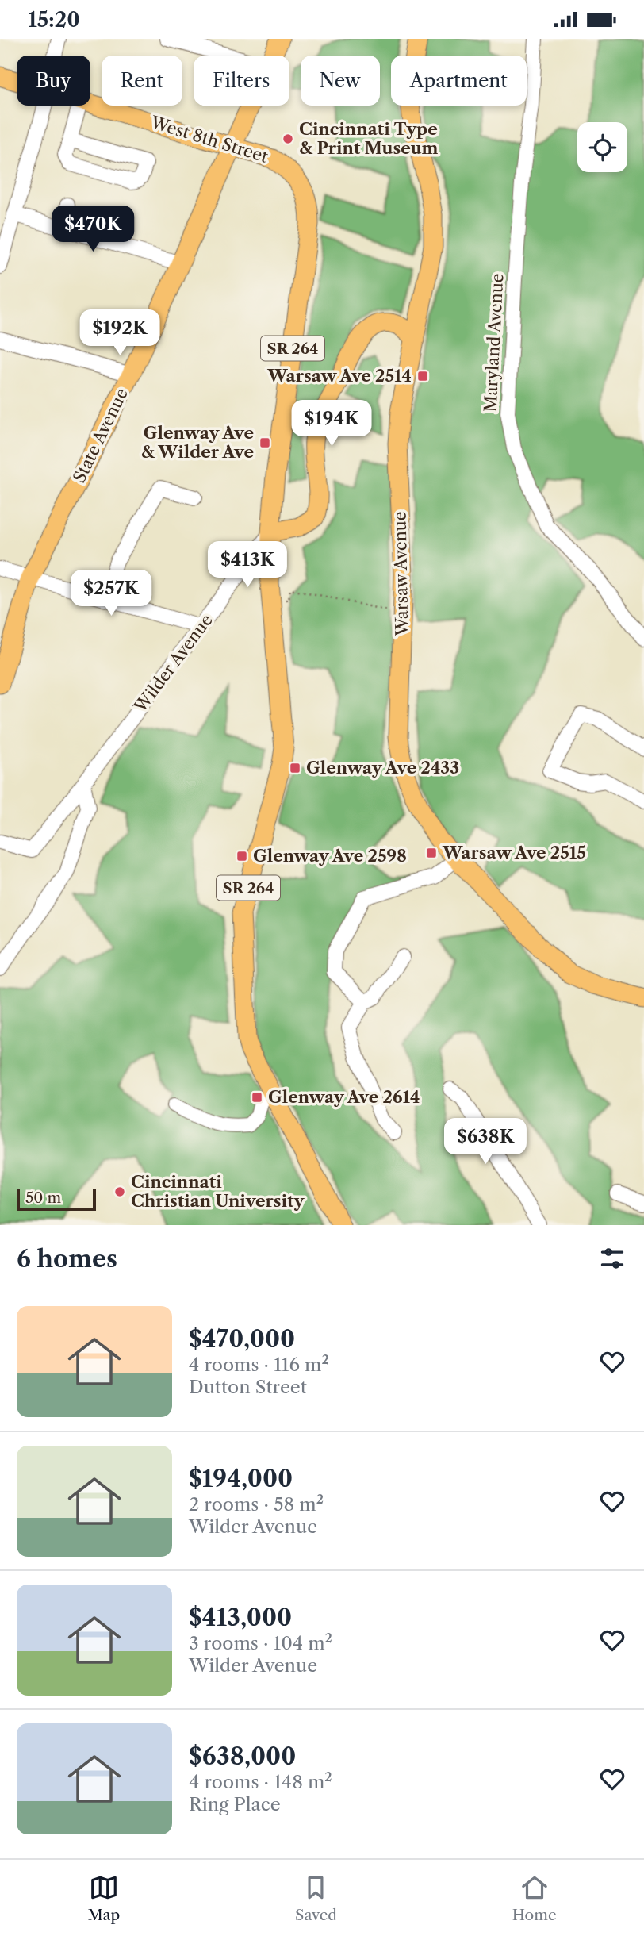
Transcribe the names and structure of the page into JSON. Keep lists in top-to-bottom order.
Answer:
{
  "streets": {
    "main road": [
      "West 8th Street",
      "SR 264",
      "State Avenue",
      "Warsaw Avenue"
    ],
    "street": ["Maryland Avenue", "Wilder Avenue"]
  },
  "crossings": [
    ["West 8th Street", "SR 264"],
    ["West 8th Street", "State Avenue"],
    ["West 8th Street", "Wilder Avenue"],
    ["SR 264", "Wilder Avenue"]
  ],
  "places": {
    "other": ["Cincinnati Type & Print Museum", "Cincinnati Christian University"],
    "transit": [
      "Warsaw Ave 2514",
      "Glenway Ave & Wilder Ave",
      "Glenway Ave 2433",
      "Warsaw Ave 2515",
      "Glenway Ave 2598",
      "Glenway Ave 2614"
    ]
  },
  "scale_bar": "50 m",
  "page": {
    "status": "15:20",
    "chip": [
      "Buy",
      "Rent",
      "Filters",
      "New",
      "Apartment"
    ],
    "price": [
      "$470K",
      "$192K",
      "$194K",
      "$413K",
      "$257K",
      "$638K"
    ],
    "scale": "50 m",
    "heading": "6 homes",
    "list": [
      {
        "name": "$470,000",
        "note": "4 rooms · 116 m² · Dutton Street"
      },
      {
        "name": "$194,000",
        "note": "2 rooms · 58 m² · Wilder Avenue"
      },
      {
        "name": "$413,000",
        "note": "3 rooms · 104 m² · Wilder Avenue"
      },
      {
        "name": "$638,000",
        "note": "4 rooms · 148 m² · Ring Place"
      }
    ],
    "tabs": ["Map", "Saved", "Home"]
  }
}
